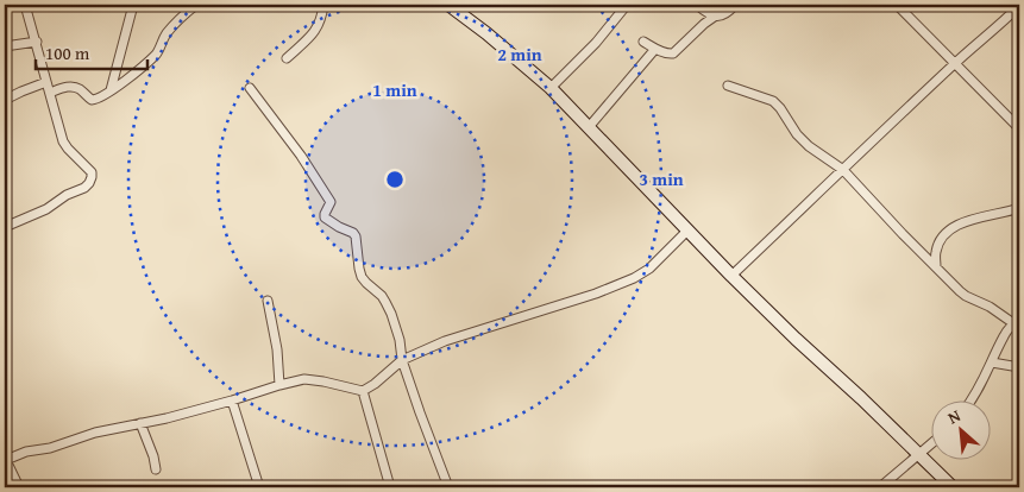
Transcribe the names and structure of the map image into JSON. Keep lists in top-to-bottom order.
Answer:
{
  "scale_bar": "100 m",
  "north": "top left",
  "rings": ["2 min", "1 min", "3 min"]
}
